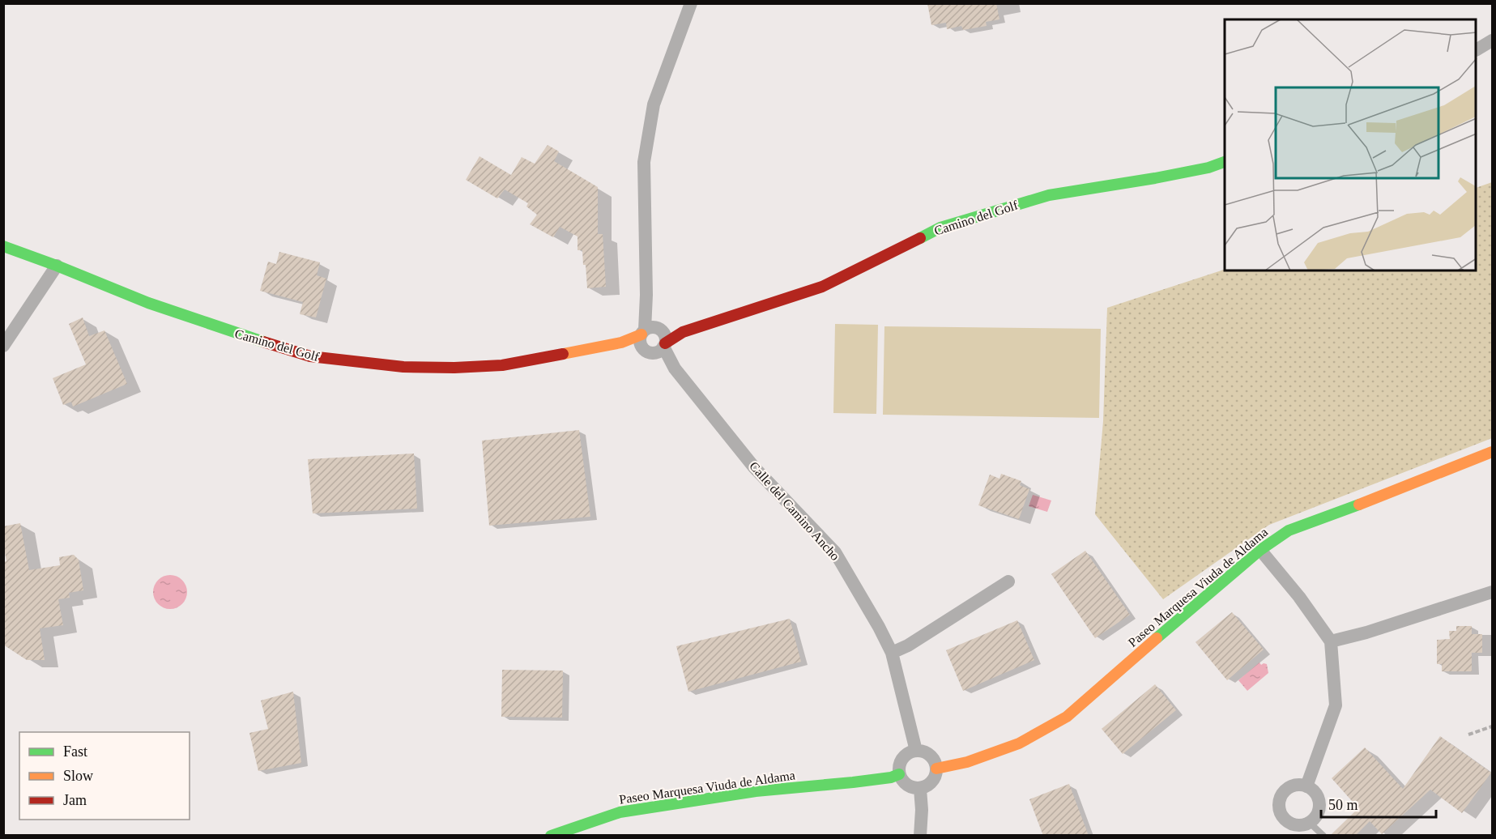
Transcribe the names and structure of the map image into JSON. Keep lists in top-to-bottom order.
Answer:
{
  "streets": {
    "street": ["Camino del Golf", "Calle del Camino Ancho", "Paseo Marquesa Viuda de Aldama"]
  },
  "crossings": [
    ["Camino del Golf", "Calle del Camino Ancho"],
    ["Calle del Camino Ancho", "Paseo Marquesa Viuda de Aldama"]
  ],
  "legend": ["Fast", "Slow", "Jam"],
  "scale_bar": "50 m"
}
